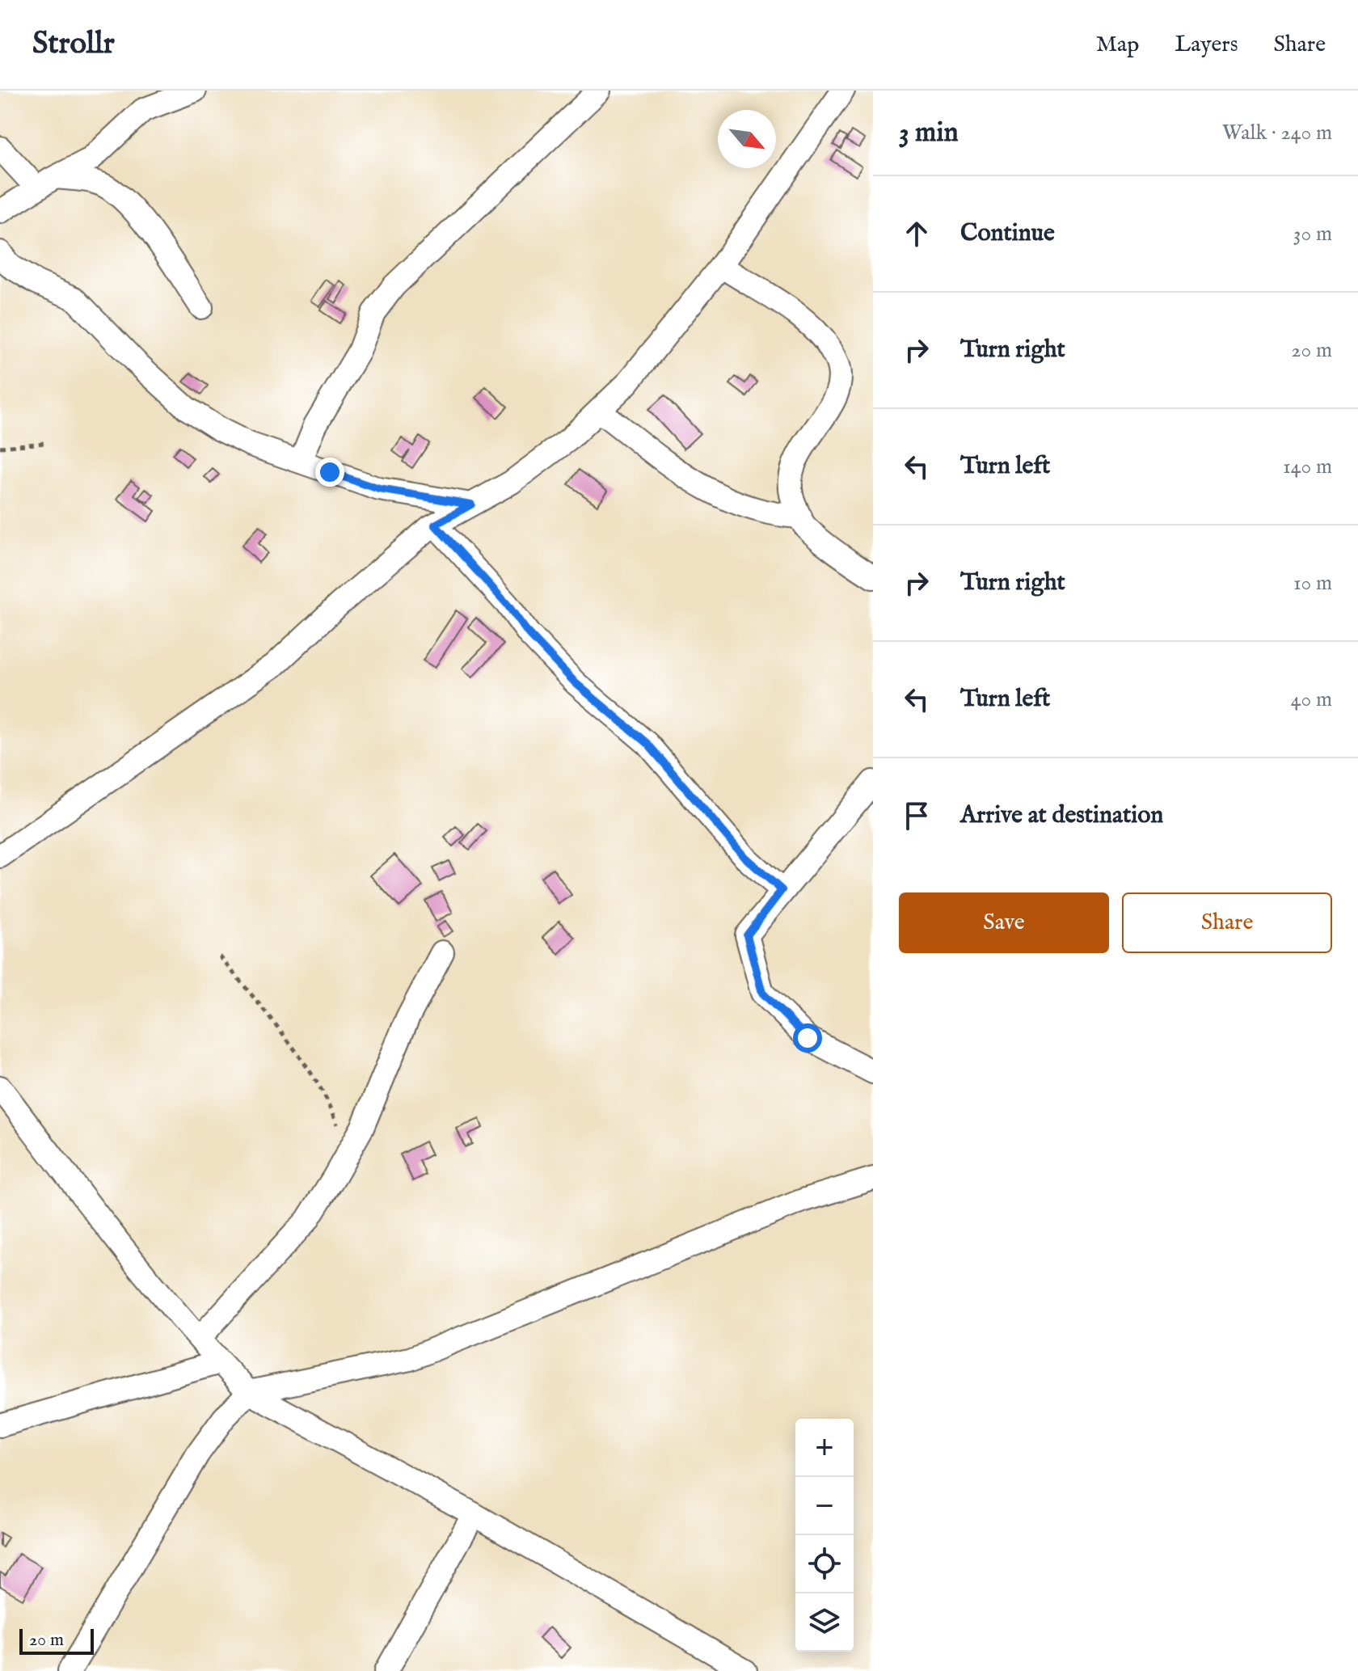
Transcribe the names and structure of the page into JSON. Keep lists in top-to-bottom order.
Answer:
{
  "scale_bar": "20 m",
  "north": "bottom right",
  "page": {
    "header": "Strollr",
    "nav": ["Map", "Layers", "Share"],
    "heading": ["3 min", "Walk · 240 m"],
    "list": [
      ["Continue", "30 m"],
      ["Turn right", "20 m"],
      ["Turn left", "140 m"],
      ["Turn right", "10 m"],
      ["Turn left", "40 m"],
      "Arrive at destination"
    ],
    "buttons": ["Save", "Share"],
    "map_buttons": ["+", "−"],
    "scale": "20 m"
  }
}
